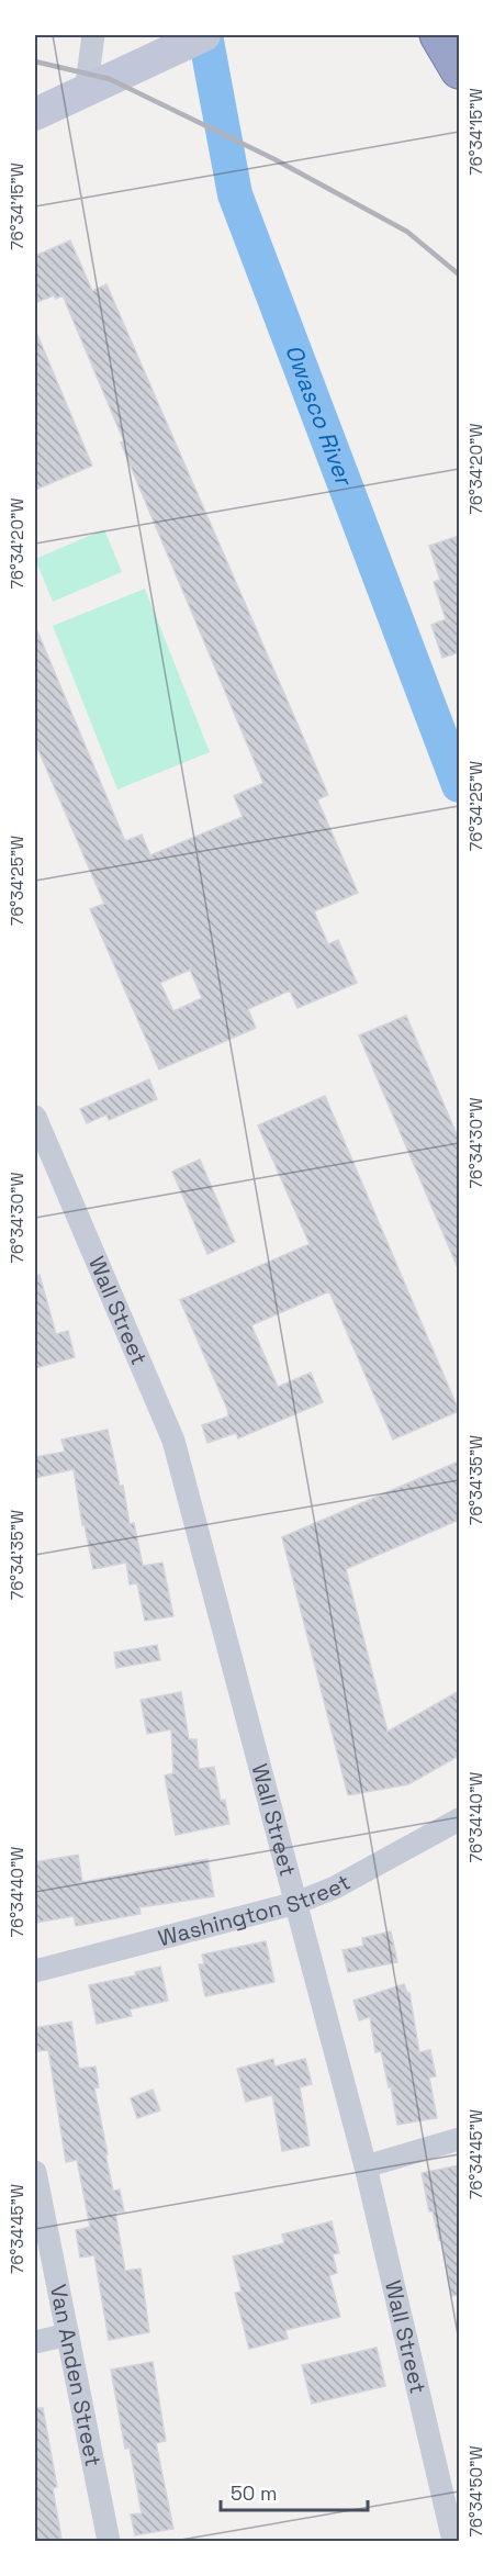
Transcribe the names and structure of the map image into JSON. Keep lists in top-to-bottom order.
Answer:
{
  "streets": {
    "street": ["Wall Street", "Washington Street", "Van Anden Street"]
  },
  "crossings": [
    ["Wall Street", "Washington Street"]
  ],
  "water": ["Owasco River"],
  "scale_bar": "50 m",
  "coordinates": [
    "76°34'15\"W",
    "76°34'20\"W",
    "76°34'25\"W",
    "76°34'30\"W",
    "76°34'35\"W",
    "76°34'40\"W",
    "76°34'45\"W",
    "76°34'50\"W"
  ]
}
